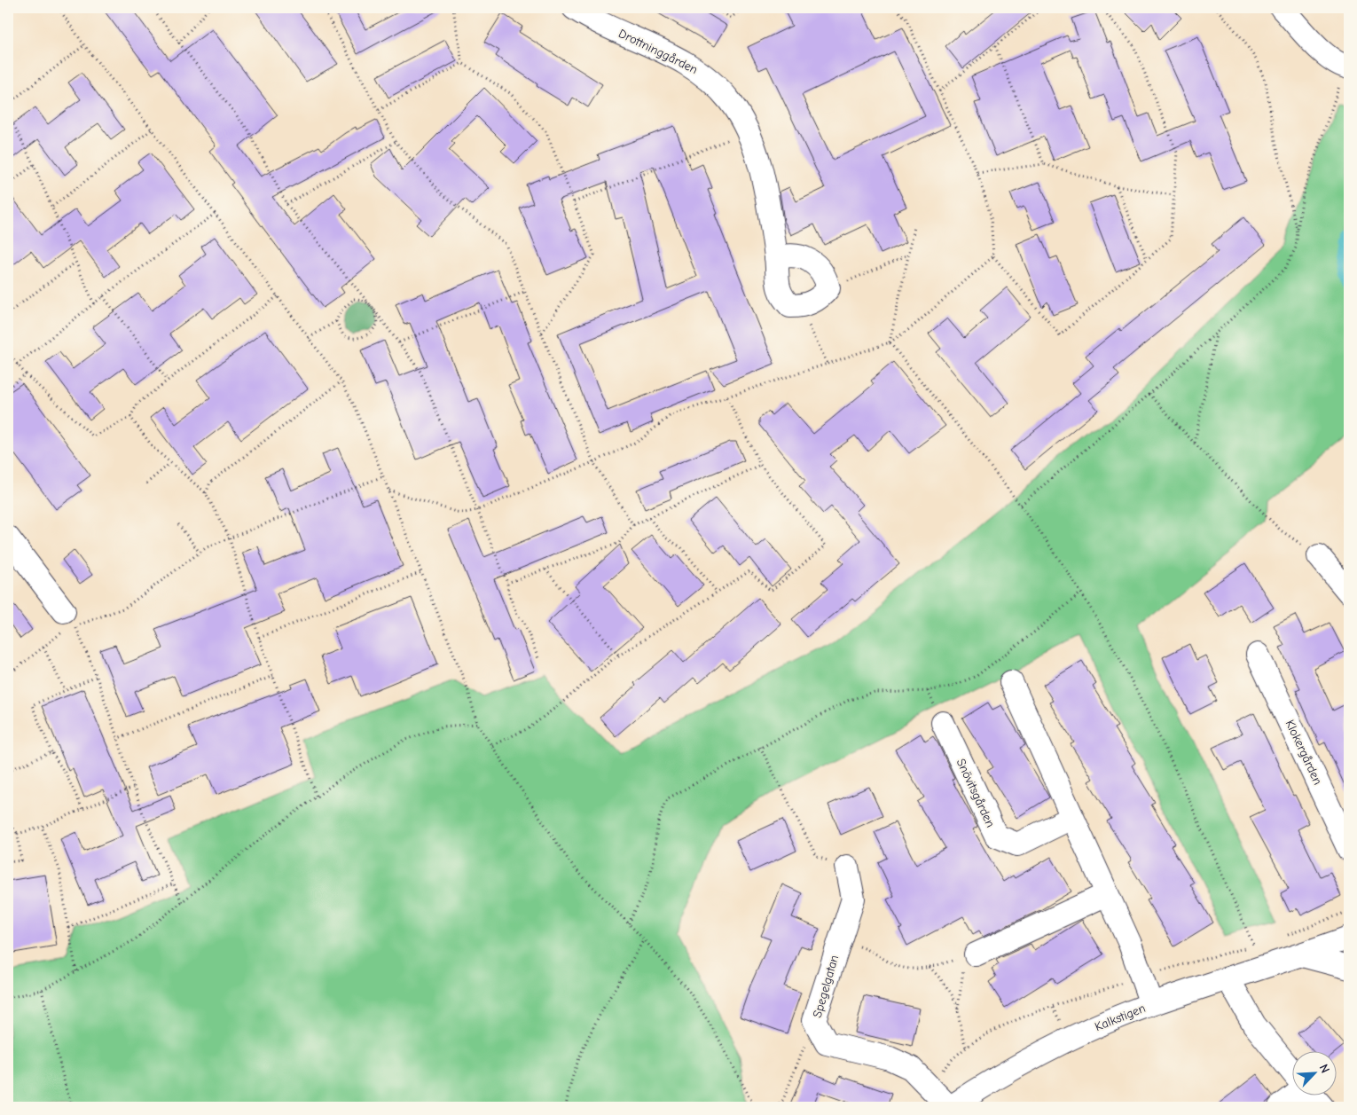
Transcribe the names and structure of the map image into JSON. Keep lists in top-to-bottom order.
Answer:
{
  "streets": {
    "street": [
      "Drottninggården",
      "Klokergården",
      "Snövitsgården",
      "Spegelgatan",
      "Kalkstigen"
    ]
  },
  "crossings": [
    ["Spegelgatan", "Kalkstigen"]
  ],
  "north": "top right"
}
